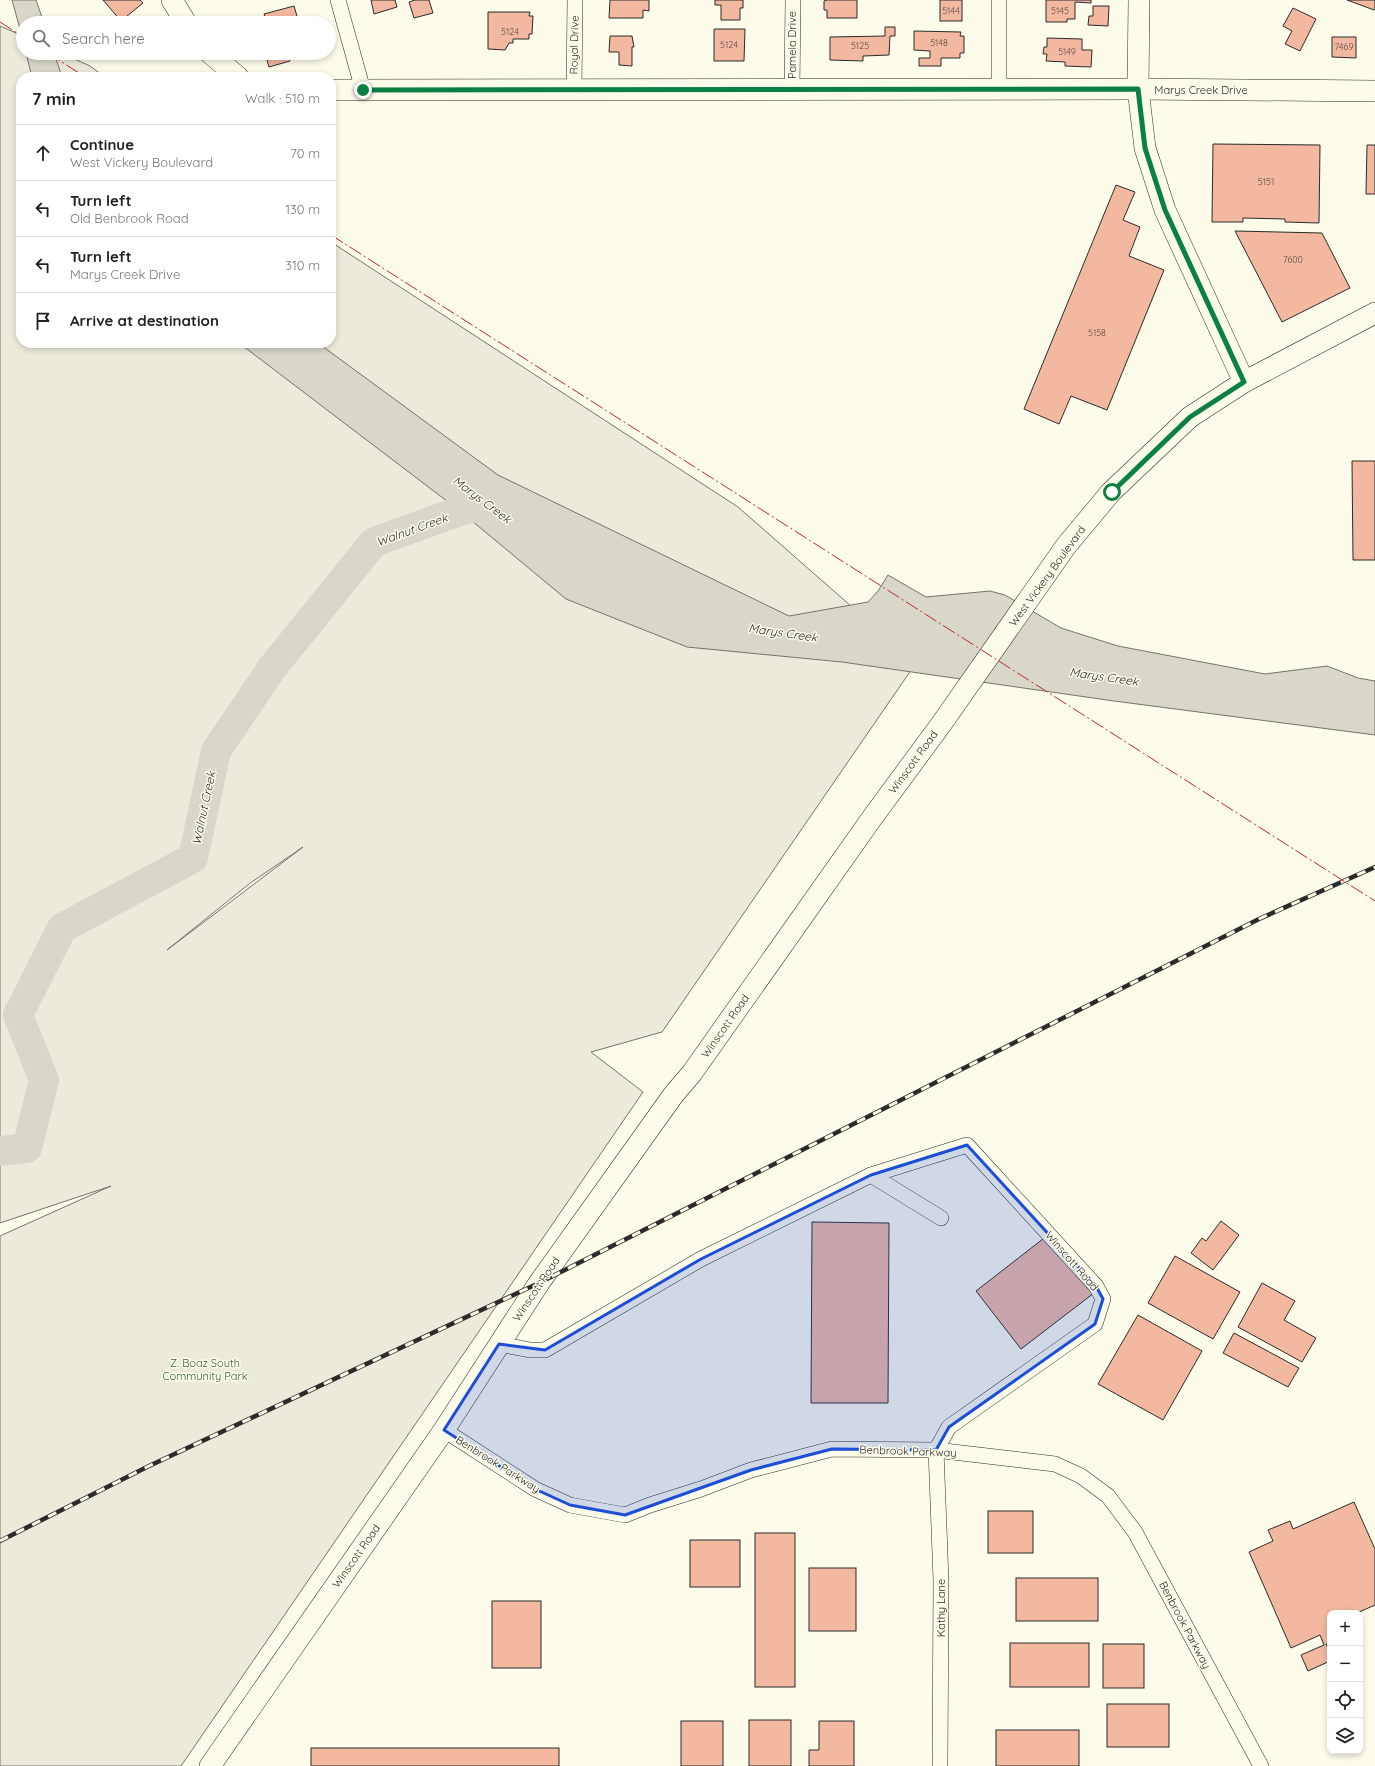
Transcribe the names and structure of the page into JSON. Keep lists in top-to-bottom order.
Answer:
{
  "streets": {
    "main road": ["Marys Creek Drive", "West Vickery Boulevard", "Winscott Road"],
    "street": [
      "Royal Drive",
      "Pamela Drive",
      "Benbrook Parkway",
      "Kathy Lane"
    ]
  },
  "crossings": [
    ["Royal Drive", "Marys Creek Drive"],
    ["Pamela Drive", "Marys Creek Drive"],
    ["West Vickery Boulevard", "Winscott Road"],
    ["Winscott Road", "Benbrook Parkway"],
    ["Winscott Road", "Kathy Lane"],
    ["Benbrook Parkway", "Kathy Lane"]
  ],
  "water": ["Marys Creek", "Walnut Creek"],
  "parks": ["Z. Boaz South Community Park"],
  "house_numbers": [
    "5144",
    "5145",
    "5124",
    "5148",
    "5124",
    "5125",
    "7469",
    "5149",
    "5151",
    "7600",
    "5158"
  ],
  "page": {
    "search": "Search here",
    "heading": ["7 min", "Walk · 510 m"],
    "list": [
      ["Continue", "West Vickery Boulevard", "70 m"],
      ["Turn left", "Old Benbrook Road", "130 m"],
      ["Turn left", "Marys Creek Drive", "310 m"],
      "Arrive at destination"
    ],
    "map_buttons": ["+", "−"]
  }
}
